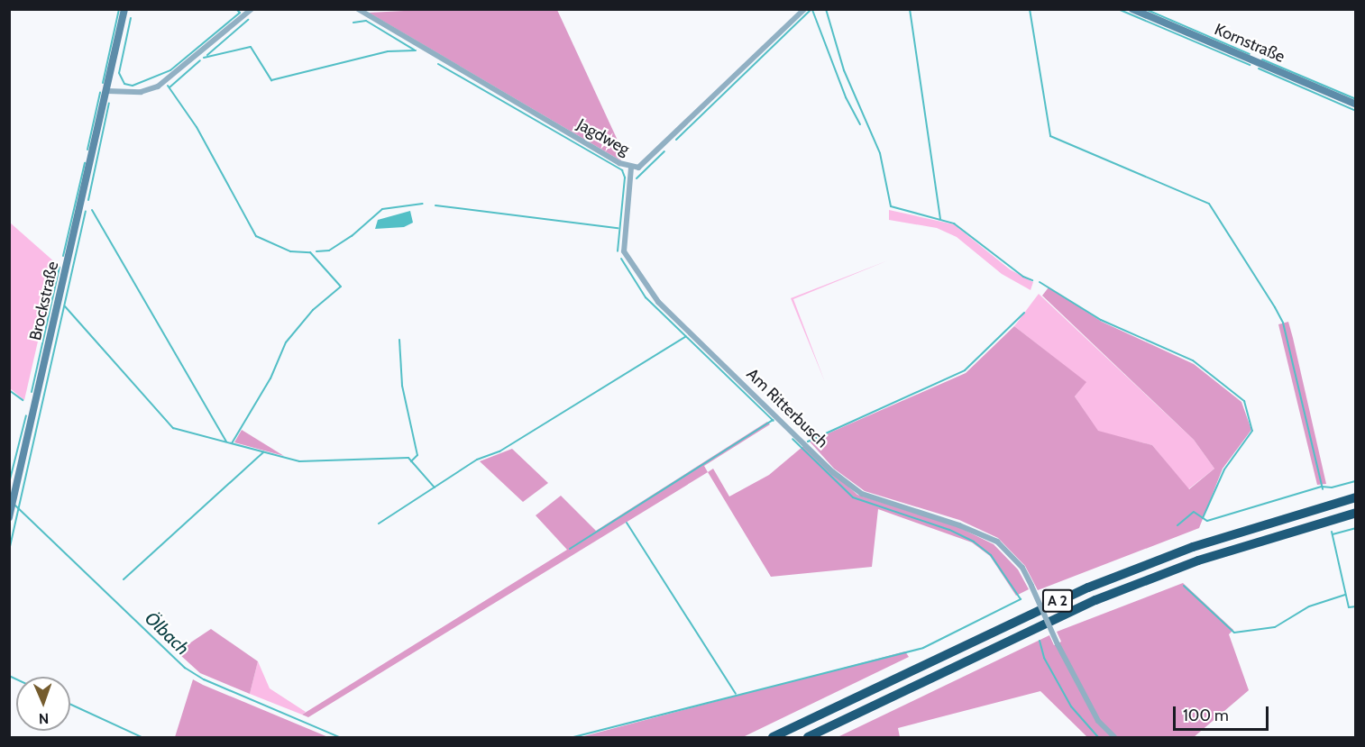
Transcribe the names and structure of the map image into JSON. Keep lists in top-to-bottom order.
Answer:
{
  "streets": {
    "highway": ["A 2"],
    "street": [
      "Kornstraße",
      "Jagdweg",
      "Brockstraße",
      "Am Ritterbusch"
    ]
  },
  "crossings": [
    ["Jagdweg", "Am Ritterbusch"]
  ],
  "water": ["Ölbach"],
  "scale_bar": "100 m",
  "north": "bottom"
}
